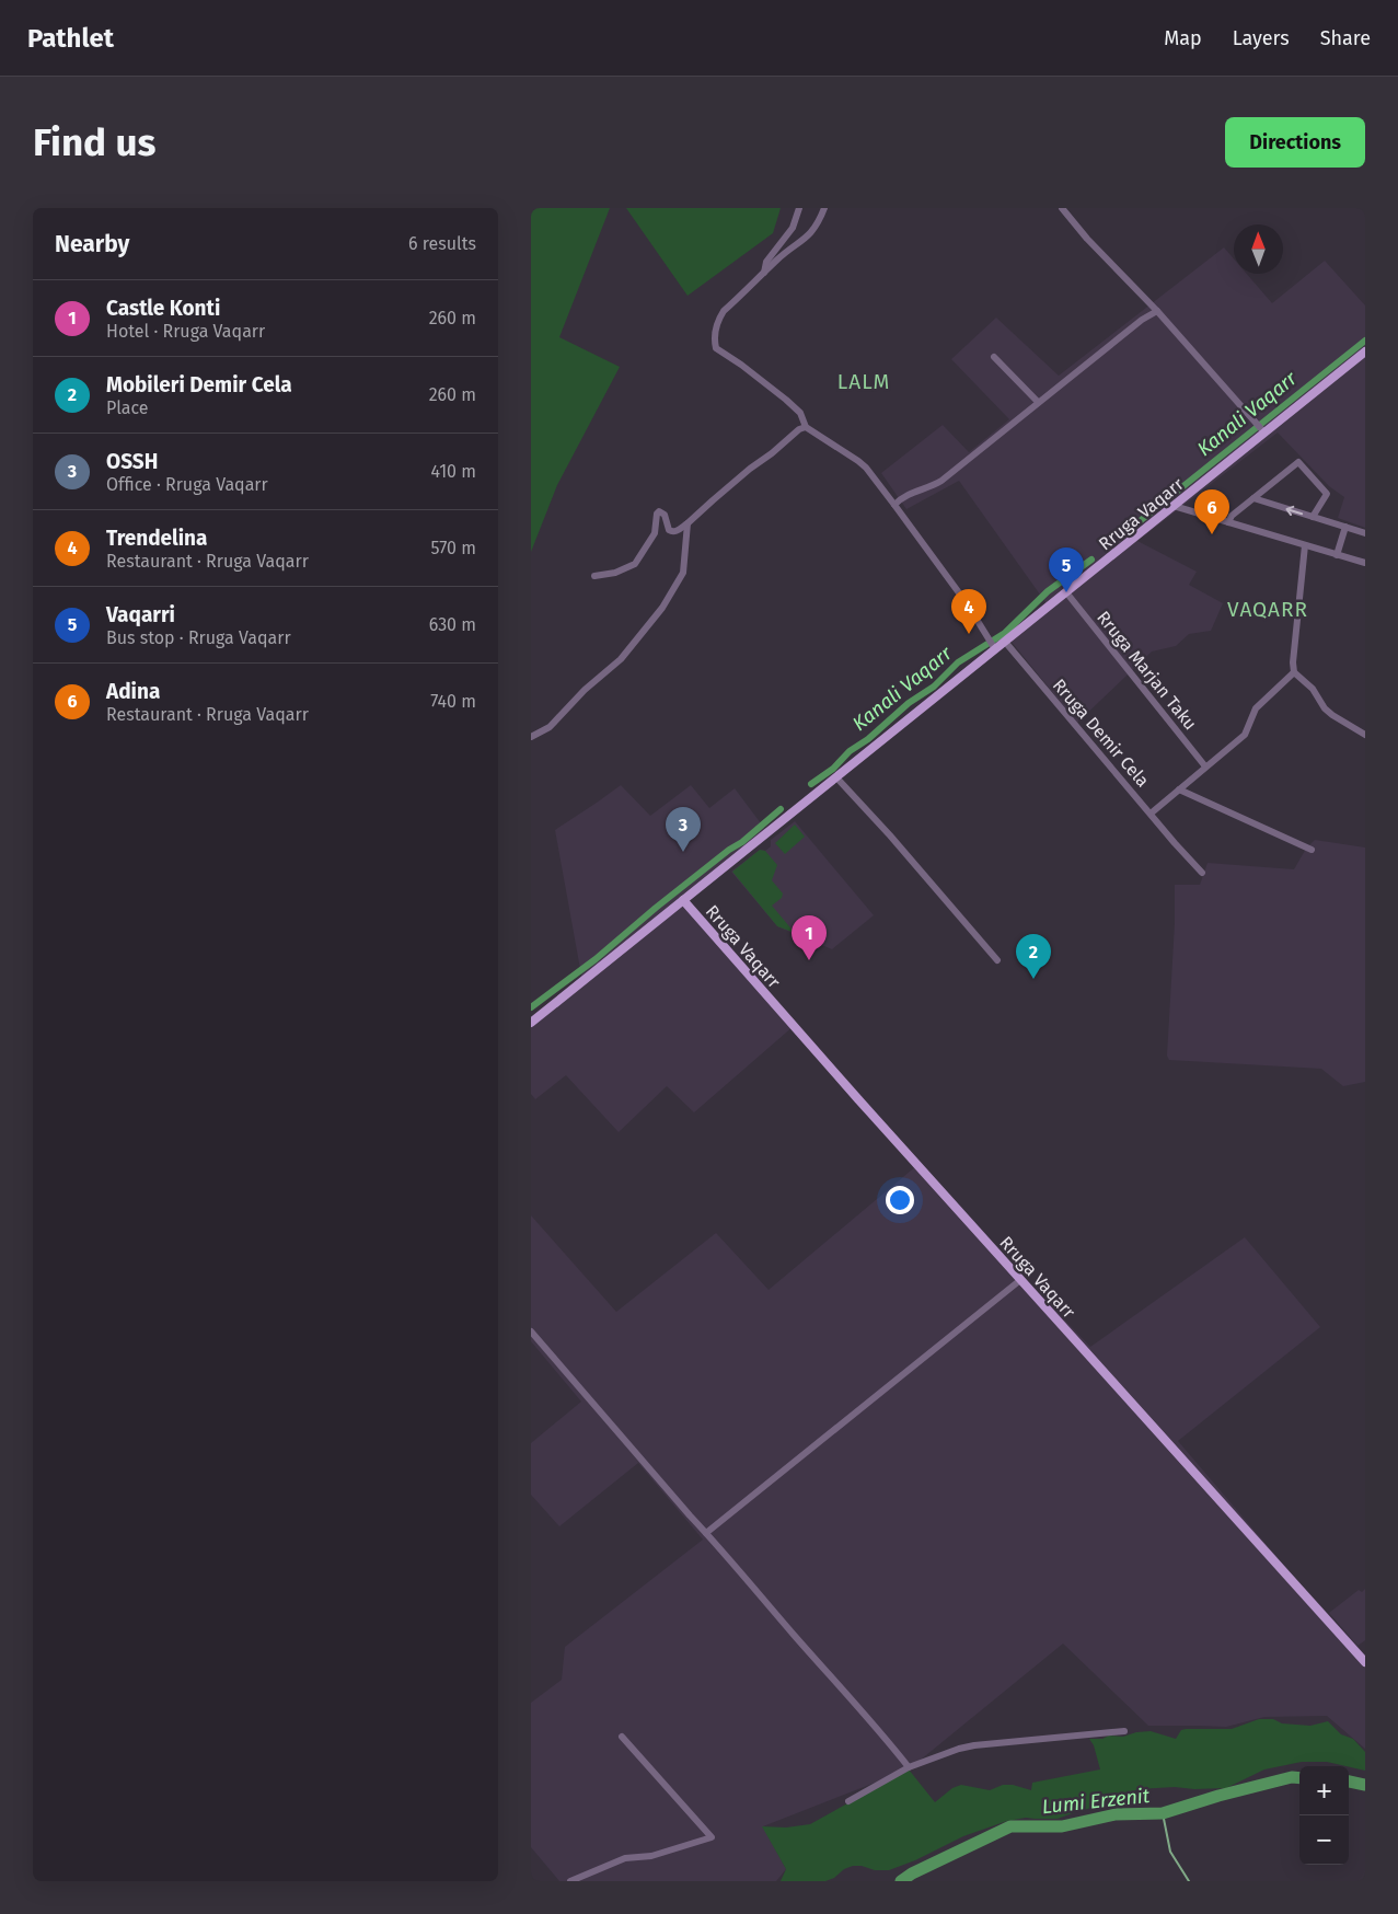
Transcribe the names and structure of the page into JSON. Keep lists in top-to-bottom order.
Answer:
{
  "streets": {
    "main road": ["Rruga Vaqarr"],
    "street": ["Rruga Marjan Taku", "Rruga Demir Cela"]
  },
  "crossings": [
    ["Rruga Vaqarr", "Rruga Marjan Taku"],
    ["Rruga Vaqarr", "Rruga Demir Cela"]
  ],
  "districts": ["LALM", "VAQARR"],
  "water": ["Kanali Vaqarr", "Lumi Erzenit"],
  "north": "top",
  "page": {
    "header": "Pathlet",
    "nav": ["Map", "Layers", "Share"],
    "buttons": "Directions",
    "title": "Find us",
    "heading": ["Nearby", "6 results"],
    "list": [
      {
        "mark": "1",
        "name": "Castle Konti",
        "note": "Hotel · Rruga Vaqarr",
        "value": "260 m"
      },
      {
        "mark": "2",
        "name": "Mobileri Demir Cela",
        "note": "Place",
        "value": "260 m"
      },
      {
        "mark": "3",
        "name": "OSSH",
        "note": "Office · Rruga Vaqarr",
        "value": "410 m"
      },
      {
        "mark": "4",
        "name": "Trendelina",
        "note": "Restaurant · Rruga Vaqarr",
        "value": "570 m"
      },
      {
        "mark": "5",
        "name": "Vaqarri",
        "note": "Bus stop · Rruga Vaqarr",
        "value": "630 m"
      },
      {
        "mark": "6",
        "name": "Adina",
        "note": "Restaurant · Rruga Vaqarr",
        "value": "740 m"
      }
    ],
    "pins": [
      "6",
      "5",
      "4",
      "3",
      "1",
      "2"
    ],
    "map_buttons": ["+", "−"]
  }
}
